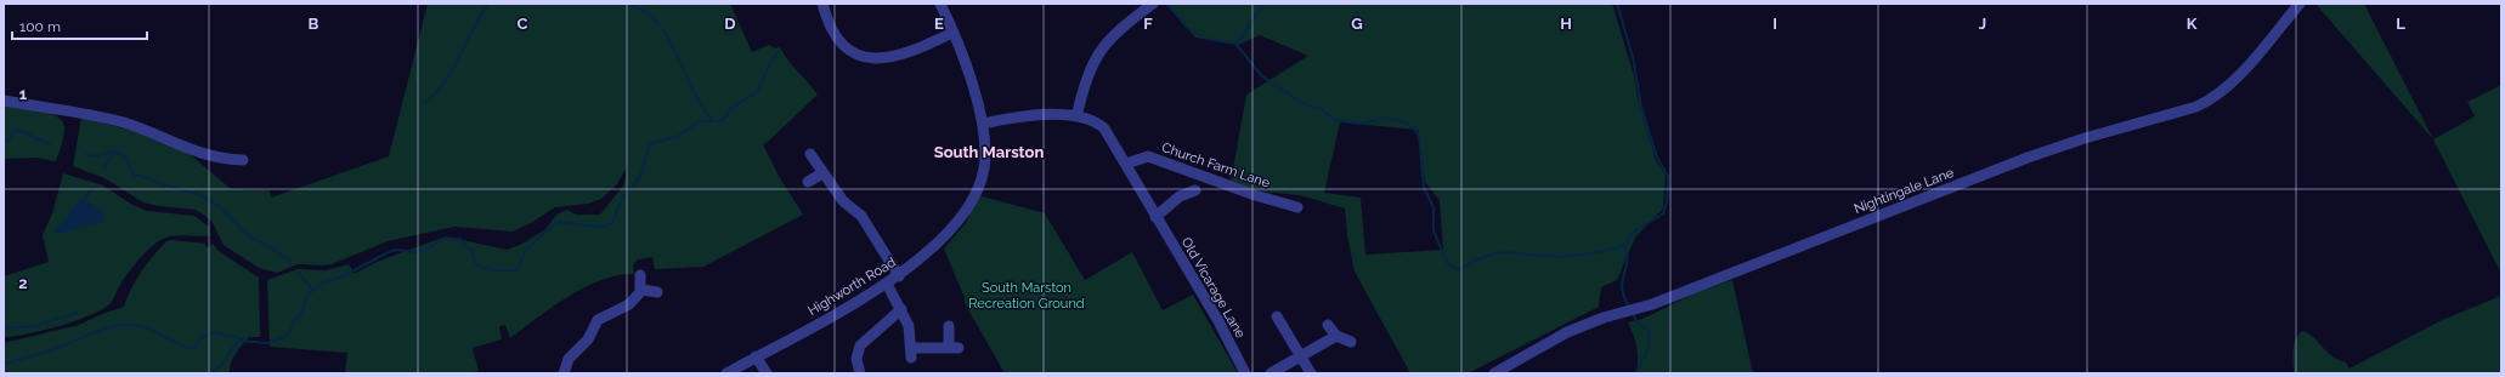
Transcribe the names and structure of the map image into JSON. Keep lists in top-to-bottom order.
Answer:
{
  "streets": {
    "street": [
      "Church Farm Lane",
      "Nightingale Lane",
      "Highworth Road",
      "Old Vicarage Lane"
    ]
  },
  "crossings": [
    ["Church Farm Lane", "Old Vicarage Lane"],
    ["Highworth Road", "Old Vicarage Lane"]
  ],
  "districts": ["South Marston"],
  "parks": ["South Marston Recreation Ground"],
  "scale_bar": "100 m",
  "grid": {
    "columns": [
      "B",
      "C",
      "D",
      "E",
      "F",
      "G",
      "H",
      "I",
      "J",
      "K",
      "L"
    ],
    "rows": ["1", "2"]
  }
}
